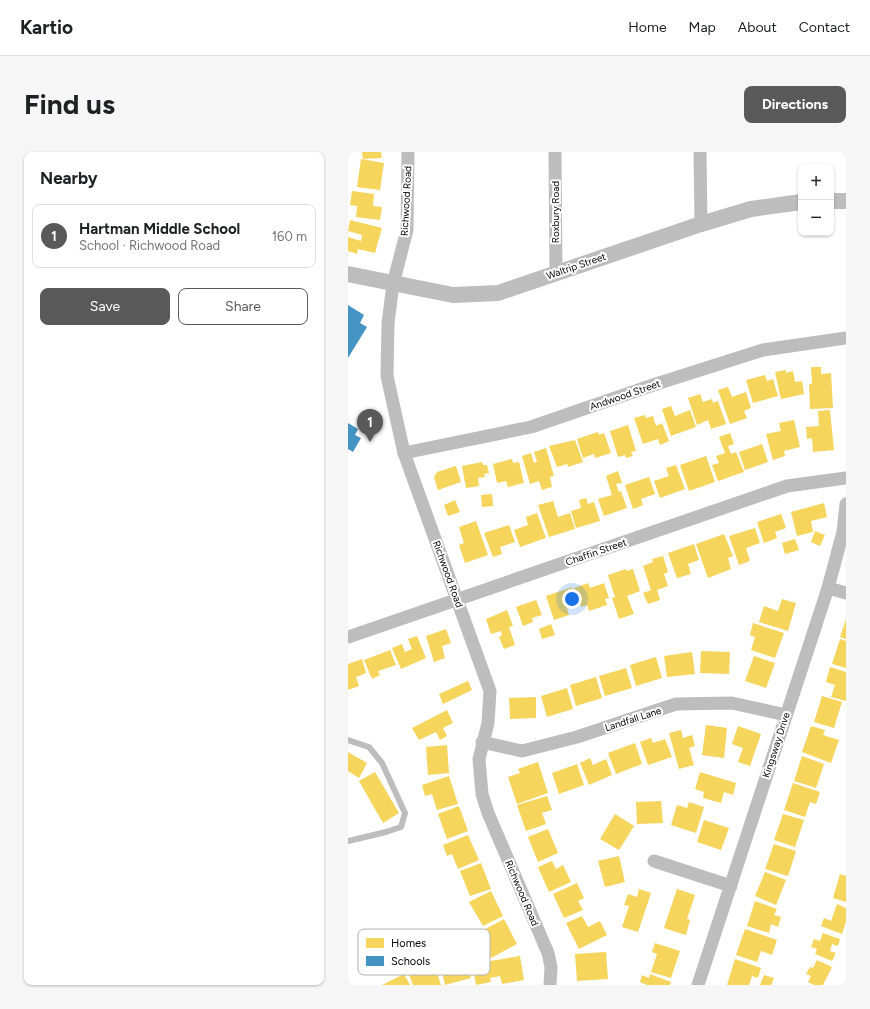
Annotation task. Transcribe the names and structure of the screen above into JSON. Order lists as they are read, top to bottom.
{
  "streets": {
    "street": [
      "Richwood Road",
      "Roxbury Road",
      "Waltrip Street",
      "Andwood Street",
      "Chaffin Street",
      "Landfall Lane",
      "Kingsway Drive"
    ]
  },
  "crossings": [
    ["Richwood Road", "Waltrip Street"],
    ["Richwood Road", "Andwood Street"],
    ["Richwood Road", "Chaffin Street"],
    ["Richwood Road", "Landfall Lane"],
    ["Roxbury Road", "Waltrip Street"],
    ["Landfall Lane", "Kingsway Drive"]
  ],
  "legend": ["Homes", "Schools"],
  "page": {
    "header": "Kartio",
    "nav": [
      "Home",
      "Map",
      "About",
      "Contact"
    ],
    "buttons": [
      "Directions",
      ["Save", "Share"]
    ],
    "title": "Find us",
    "heading": "Nearby",
    "map_buttons": ["+", "−"],
    "list": [
      {
        "mark": "1",
        "name": "Hartman Middle School",
        "note": "School · Richwood Road",
        "value": "160 m"
      }
    ],
    "pins": "1"
  }
}
